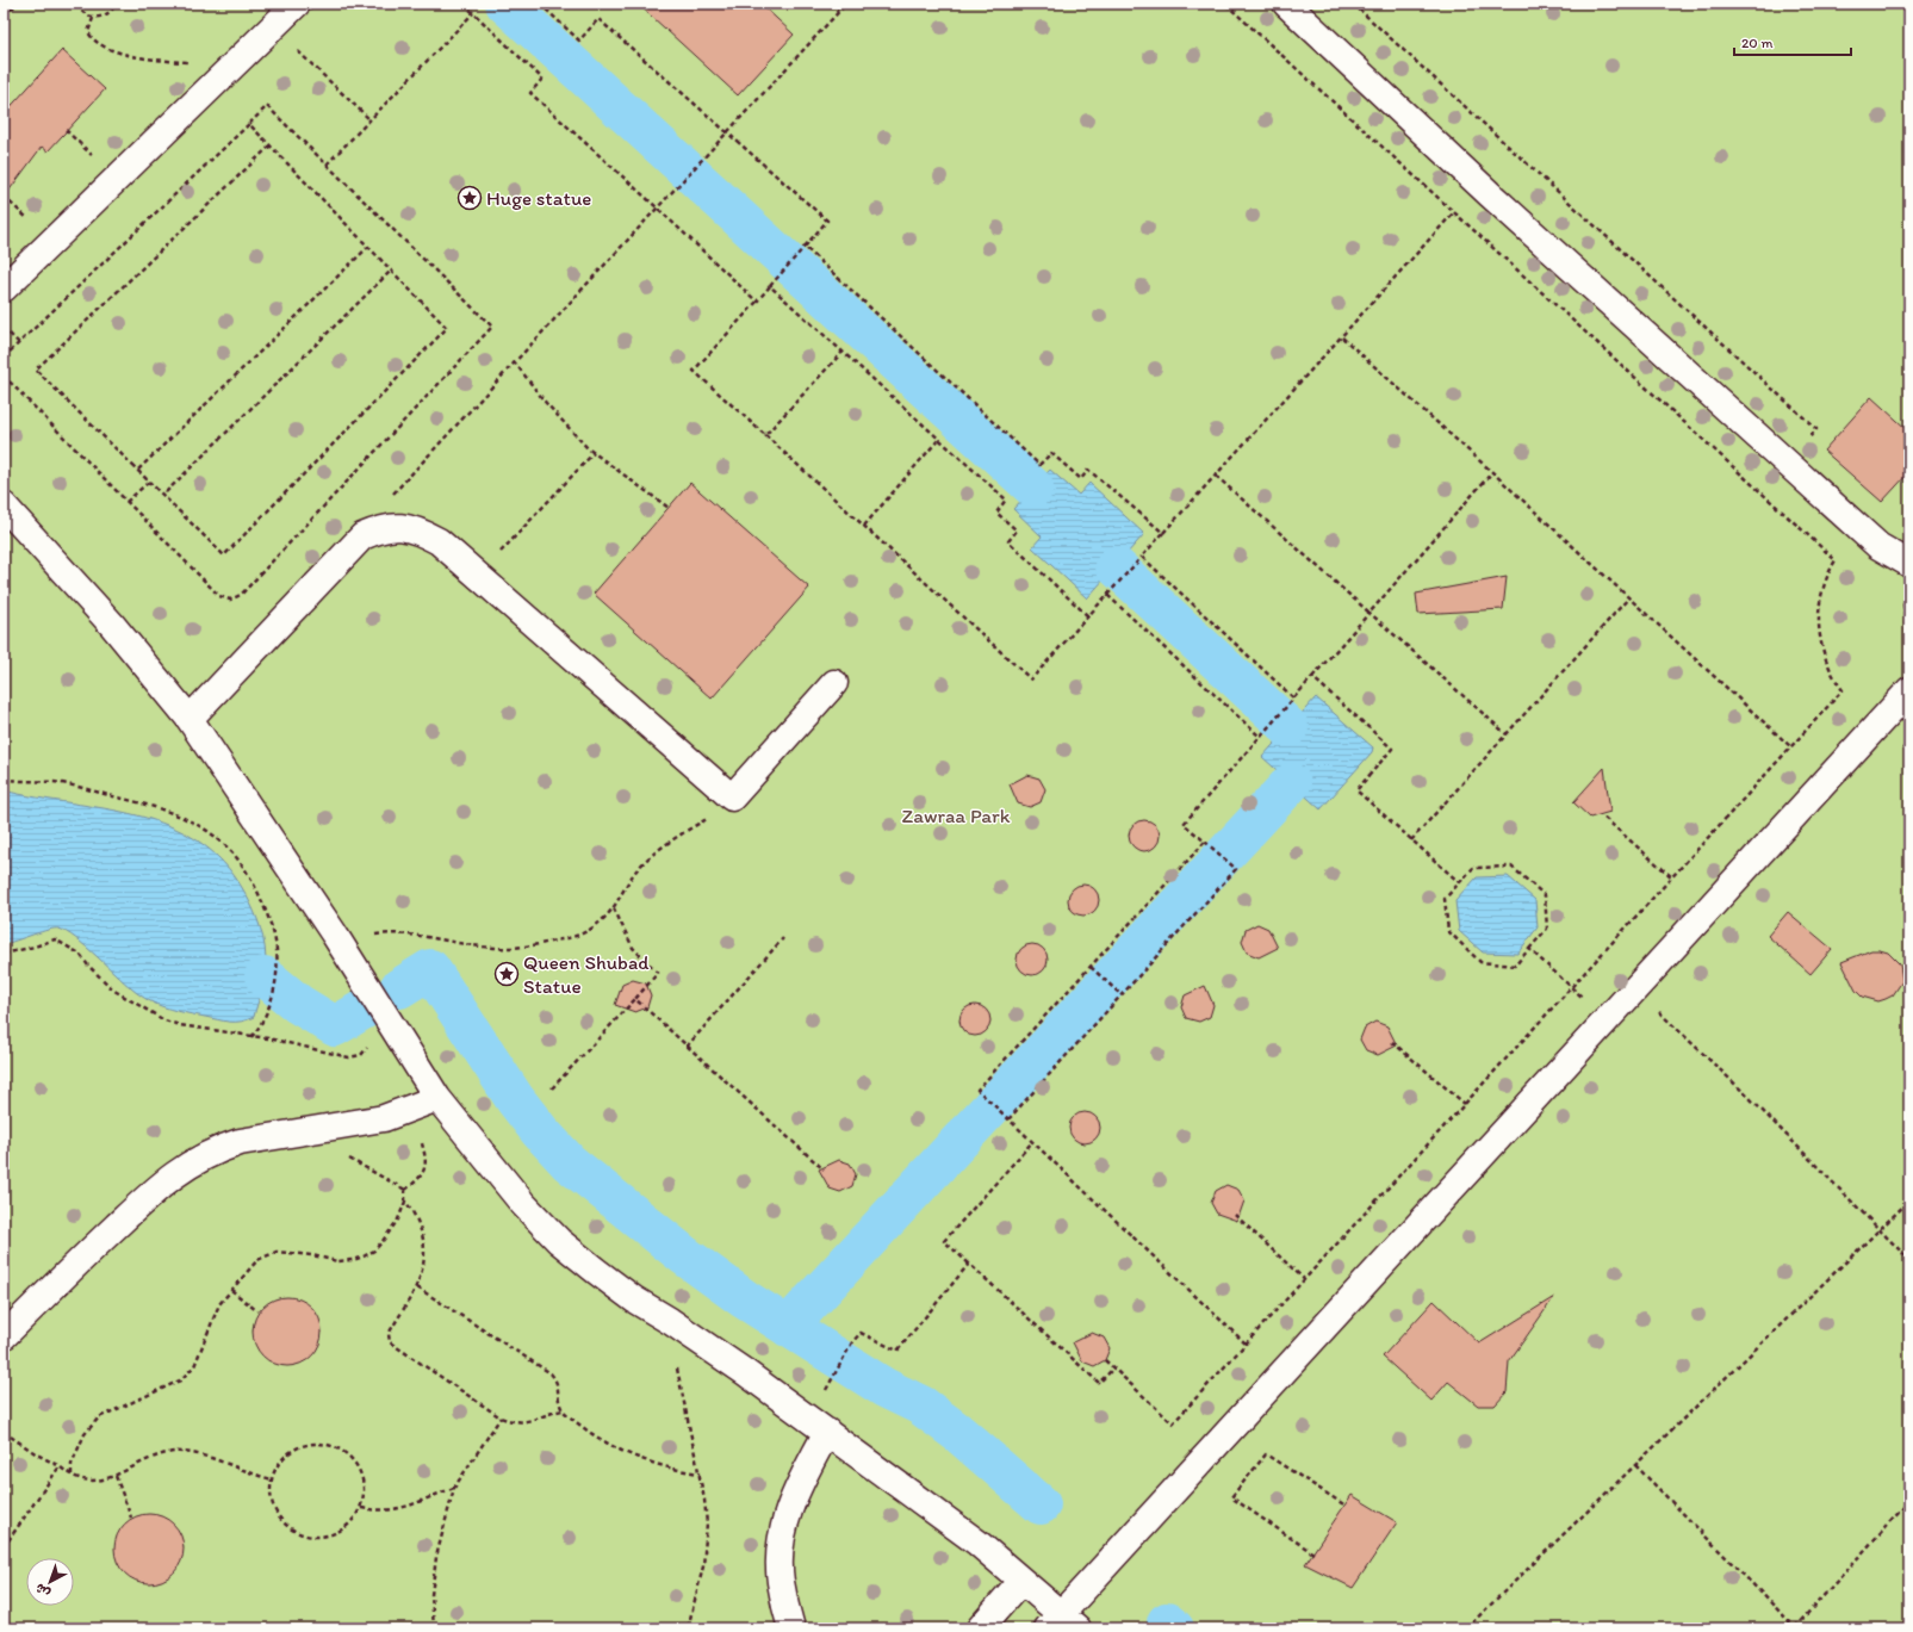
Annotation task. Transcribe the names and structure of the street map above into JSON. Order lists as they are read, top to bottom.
{
  "parks": ["Zawraa Park"],
  "places": {
    "place": ["Huge statue", "Queen Shubad Statue"]
  },
  "scale_bar": "20 m",
  "north": "bottom left"
}
